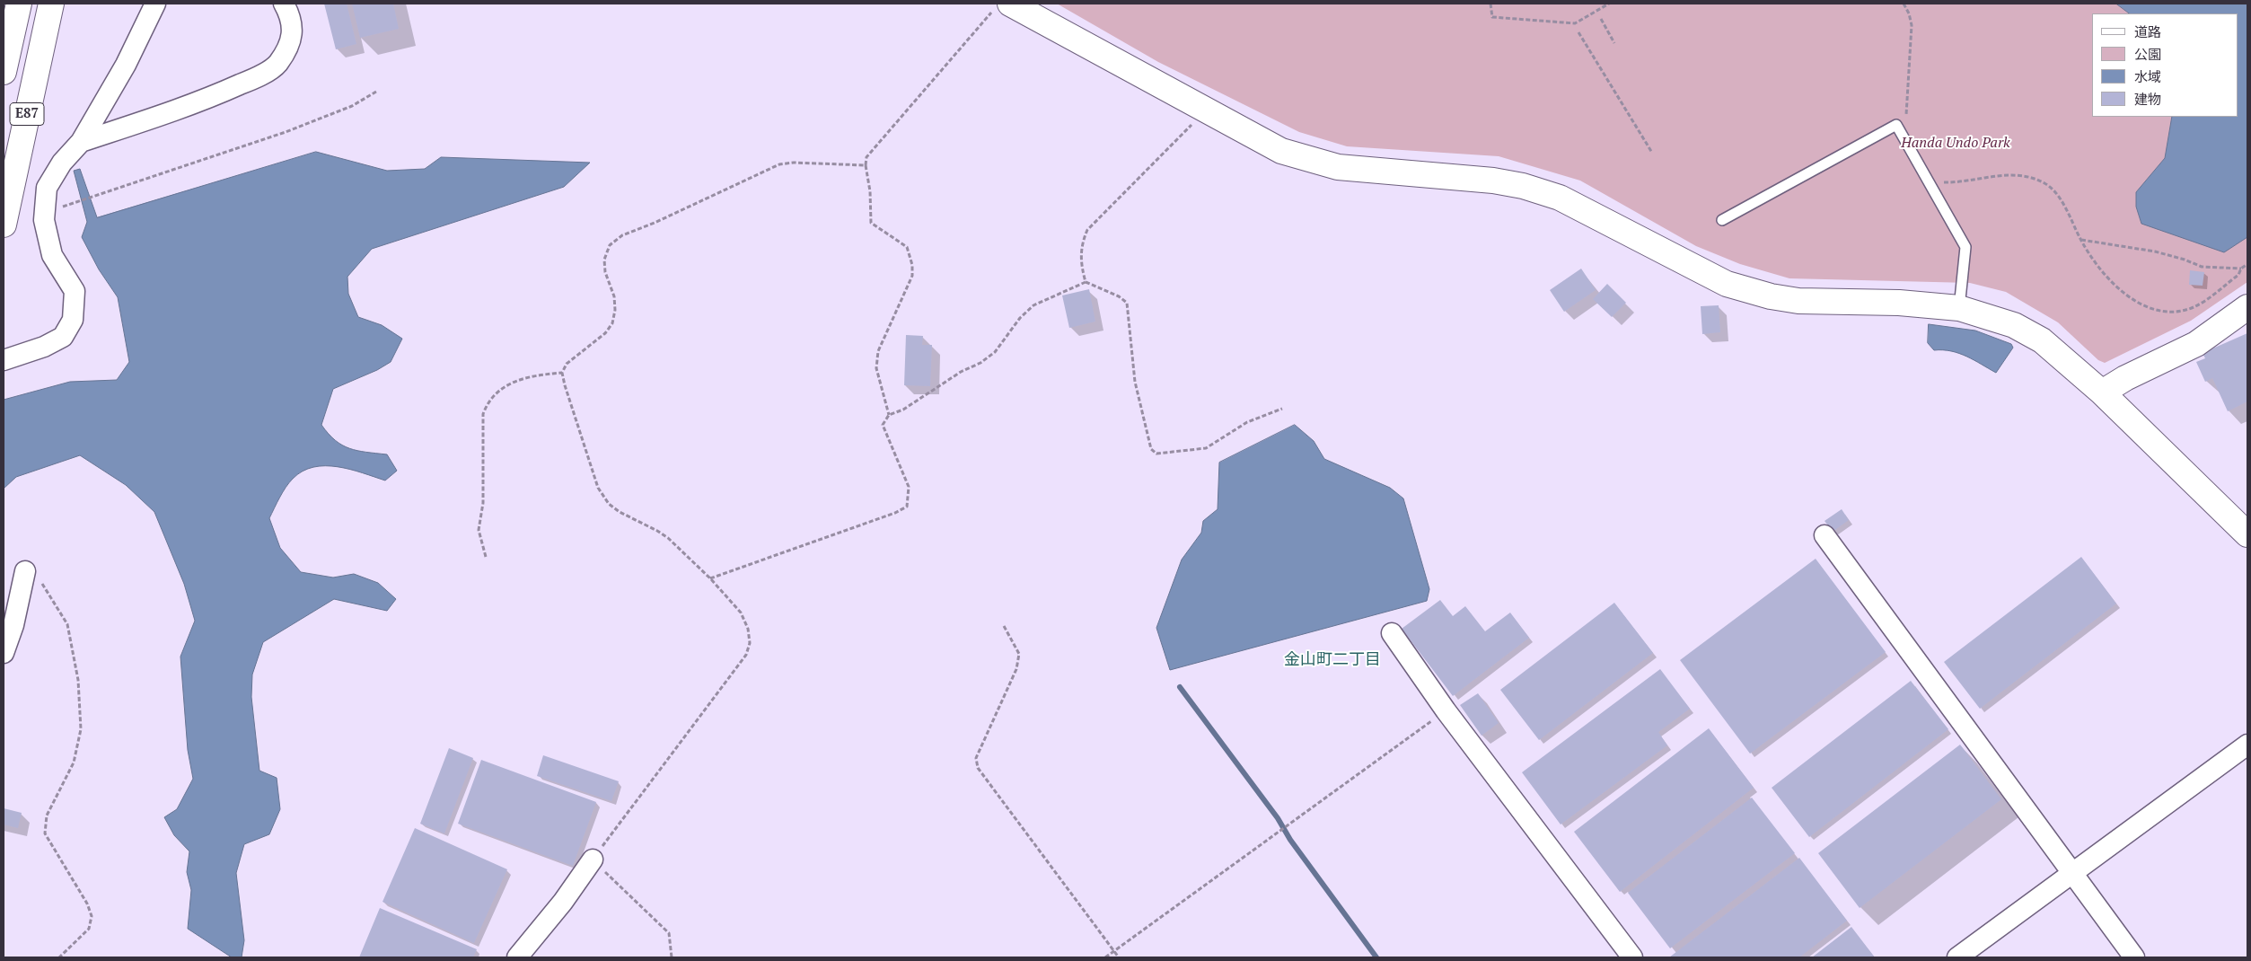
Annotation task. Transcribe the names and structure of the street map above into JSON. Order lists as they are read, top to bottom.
{
  "streets": {
    "main road": ["E87"]
  },
  "districts": ["金山町二丁目"],
  "parks": ["Handa Undo Park"],
  "legend": [
    "道路",
    "公園",
    "水域",
    "建物"
  ]
}
